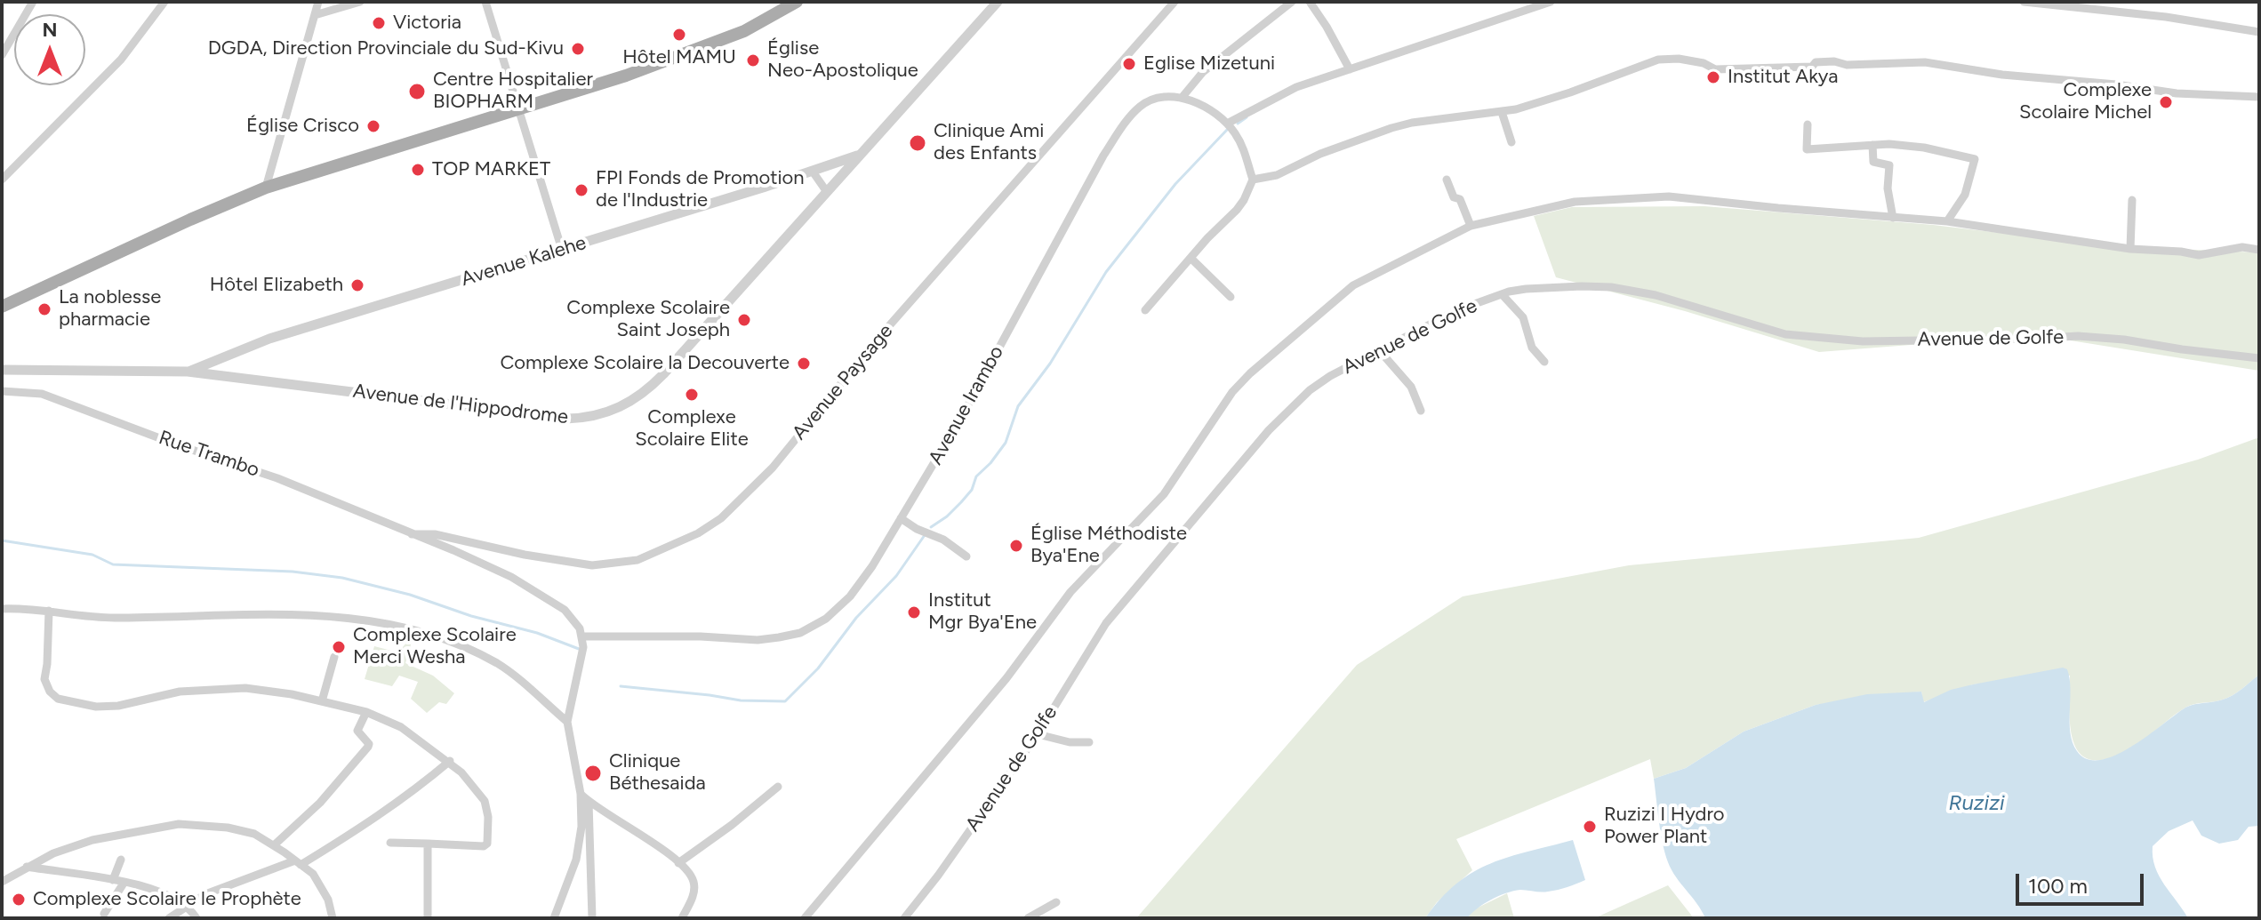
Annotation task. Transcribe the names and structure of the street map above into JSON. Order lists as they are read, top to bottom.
{
  "streets": {
    "street": [
      "Avenue Kalehe",
      "Avenue de Golfe",
      "Avenue Paysage",
      "Avenue de l'Hippodrome",
      "Avenue Irambo",
      "Rue Trambo"
    ]
  },
  "crossings": [
    ["Avenue Kalehe", "Avenue de l'Hippodrome"],
    ["Avenue Paysage", "Rue Trambo"],
    ["Avenue Irambo", "Rue Trambo"]
  ],
  "water": ["Ruzizi"],
  "places": [
    "Victoria",
    "Hôtel MAMU",
    "DGDA, Direction Provinciale du Sud-Kivu",
    "Église Neo-Apostolique",
    "Eglise Mizetuni",
    "Institut Akya",
    "Centre Hospitalier BIOPHARM",
    "Complexe Scolaire Michel",
    "Église Crisco",
    "Clinique Ami des Enfants",
    "TOP MARKET",
    "FPI Fonds de Promotion de l'Industrie",
    "Hôtel Elizabeth",
    "La noblesse pharmacie",
    "Complexe Scolaire Saint Joseph",
    "Complexe Scolaire la Decouverte",
    "Complexe Scolaire Elite",
    "Église Méthodiste Bya'Ene",
    "Institut Mgr Bya'Ene",
    "Complexe Scolaire Merci Wesha",
    "Clinique Béthesaida",
    "Ruzizi I Hydro Power Plant",
    "Complexe Scolaire le Prophète"
  ],
  "scale_bar": "100 m",
  "north": "top"
}
